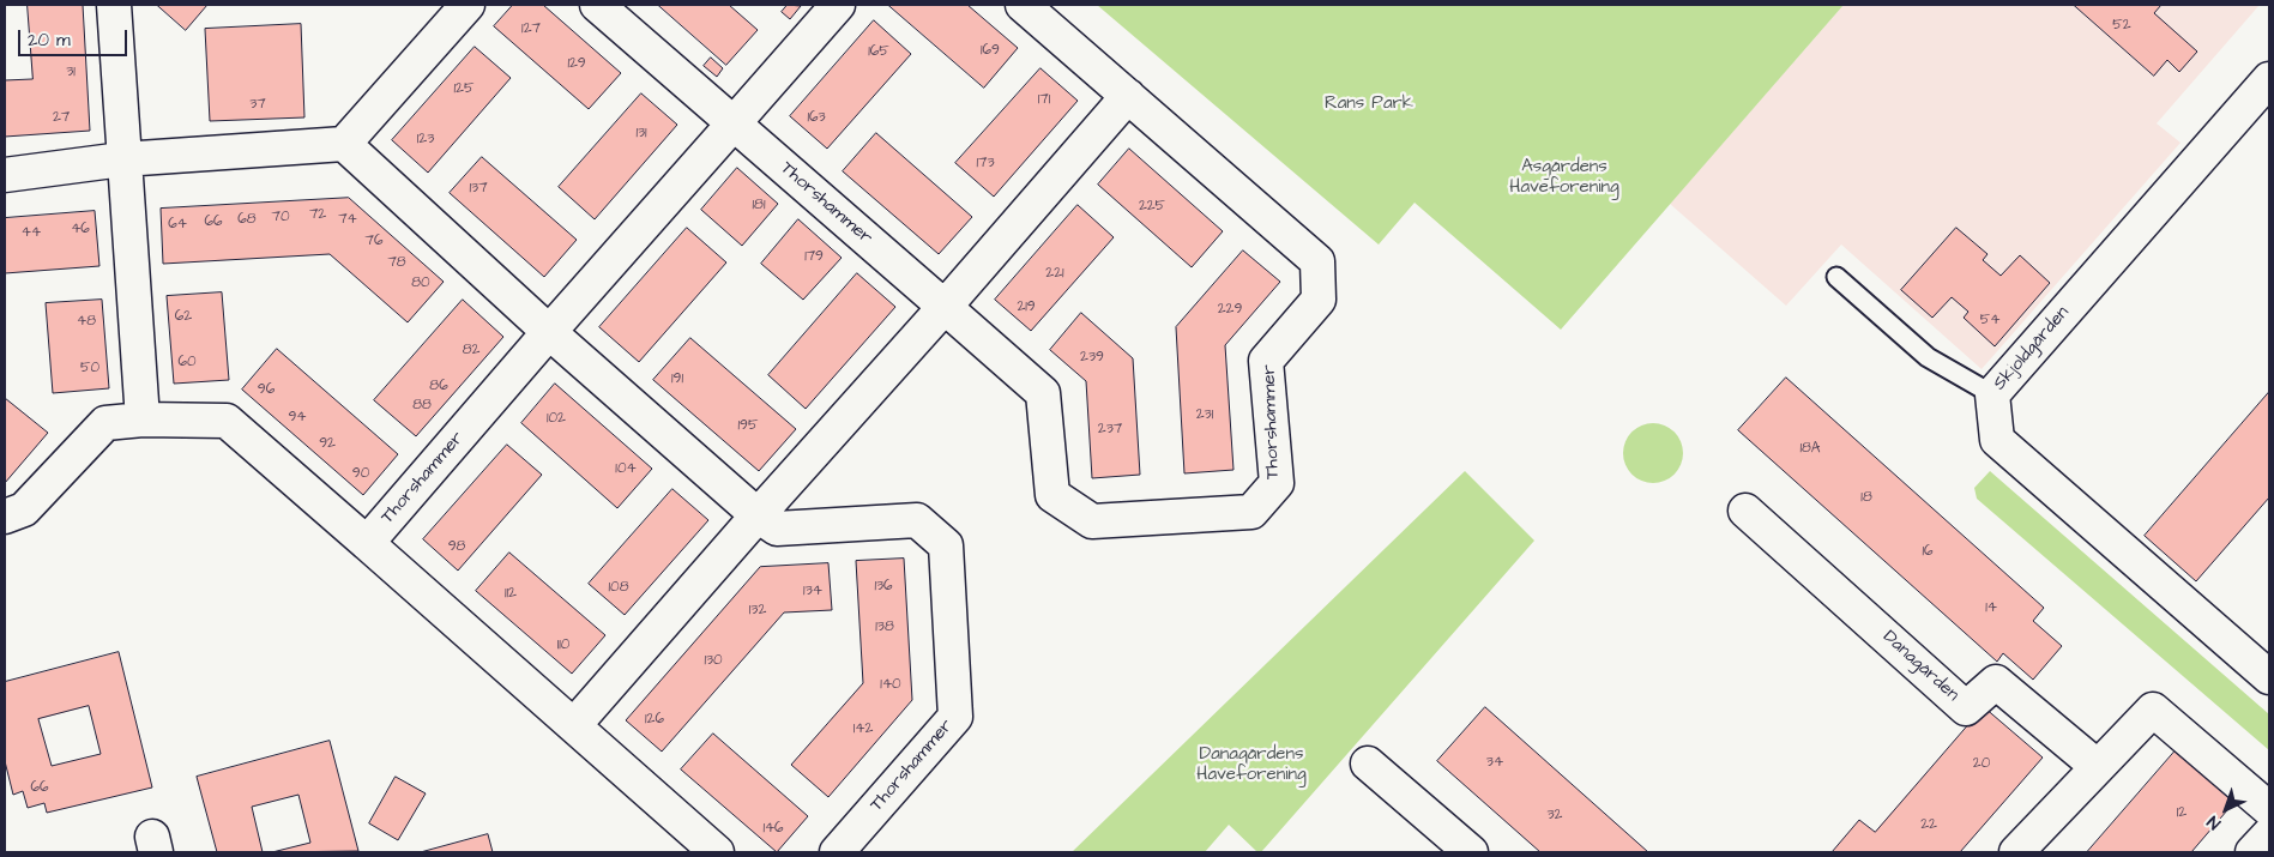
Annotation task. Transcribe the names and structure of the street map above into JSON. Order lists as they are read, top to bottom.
{
  "streets": {
    "street": ["Thorshammer", "Skjoldgården", "Danagården"]
  },
  "parks": ["Rans Park", "Asgårdens Haveforening", "Danagårdens Haveforening"],
  "house_numbers": [
    "52",
    "127",
    "169",
    "165",
    "129",
    "31",
    "125",
    "171",
    "37",
    "27",
    "163",
    "131",
    "123",
    "173",
    "137",
    "181",
    "225",
    "72",
    "70",
    "68",
    "74",
    "66",
    "64",
    "46",
    "44",
    "76",
    "179",
    "78",
    "221",
    "80",
    "219",
    "229",
    "62",
    "54",
    "48",
    "82",
    "239",
    "60",
    "50",
    "191",
    "86",
    "96",
    "88",
    "231",
    "94",
    "102",
    "195",
    "237",
    "92",
    "18A",
    "104",
    "90",
    "18",
    "98",
    "16",
    "136",
    "108",
    "134",
    "112",
    "14",
    "132",
    "138",
    "110",
    "130",
    "140",
    "126",
    "142",
    "34",
    "20",
    "66",
    "12",
    "32",
    "22",
    "146"
  ],
  "scale_bar": "20 m",
  "north": "bottom left"
}
